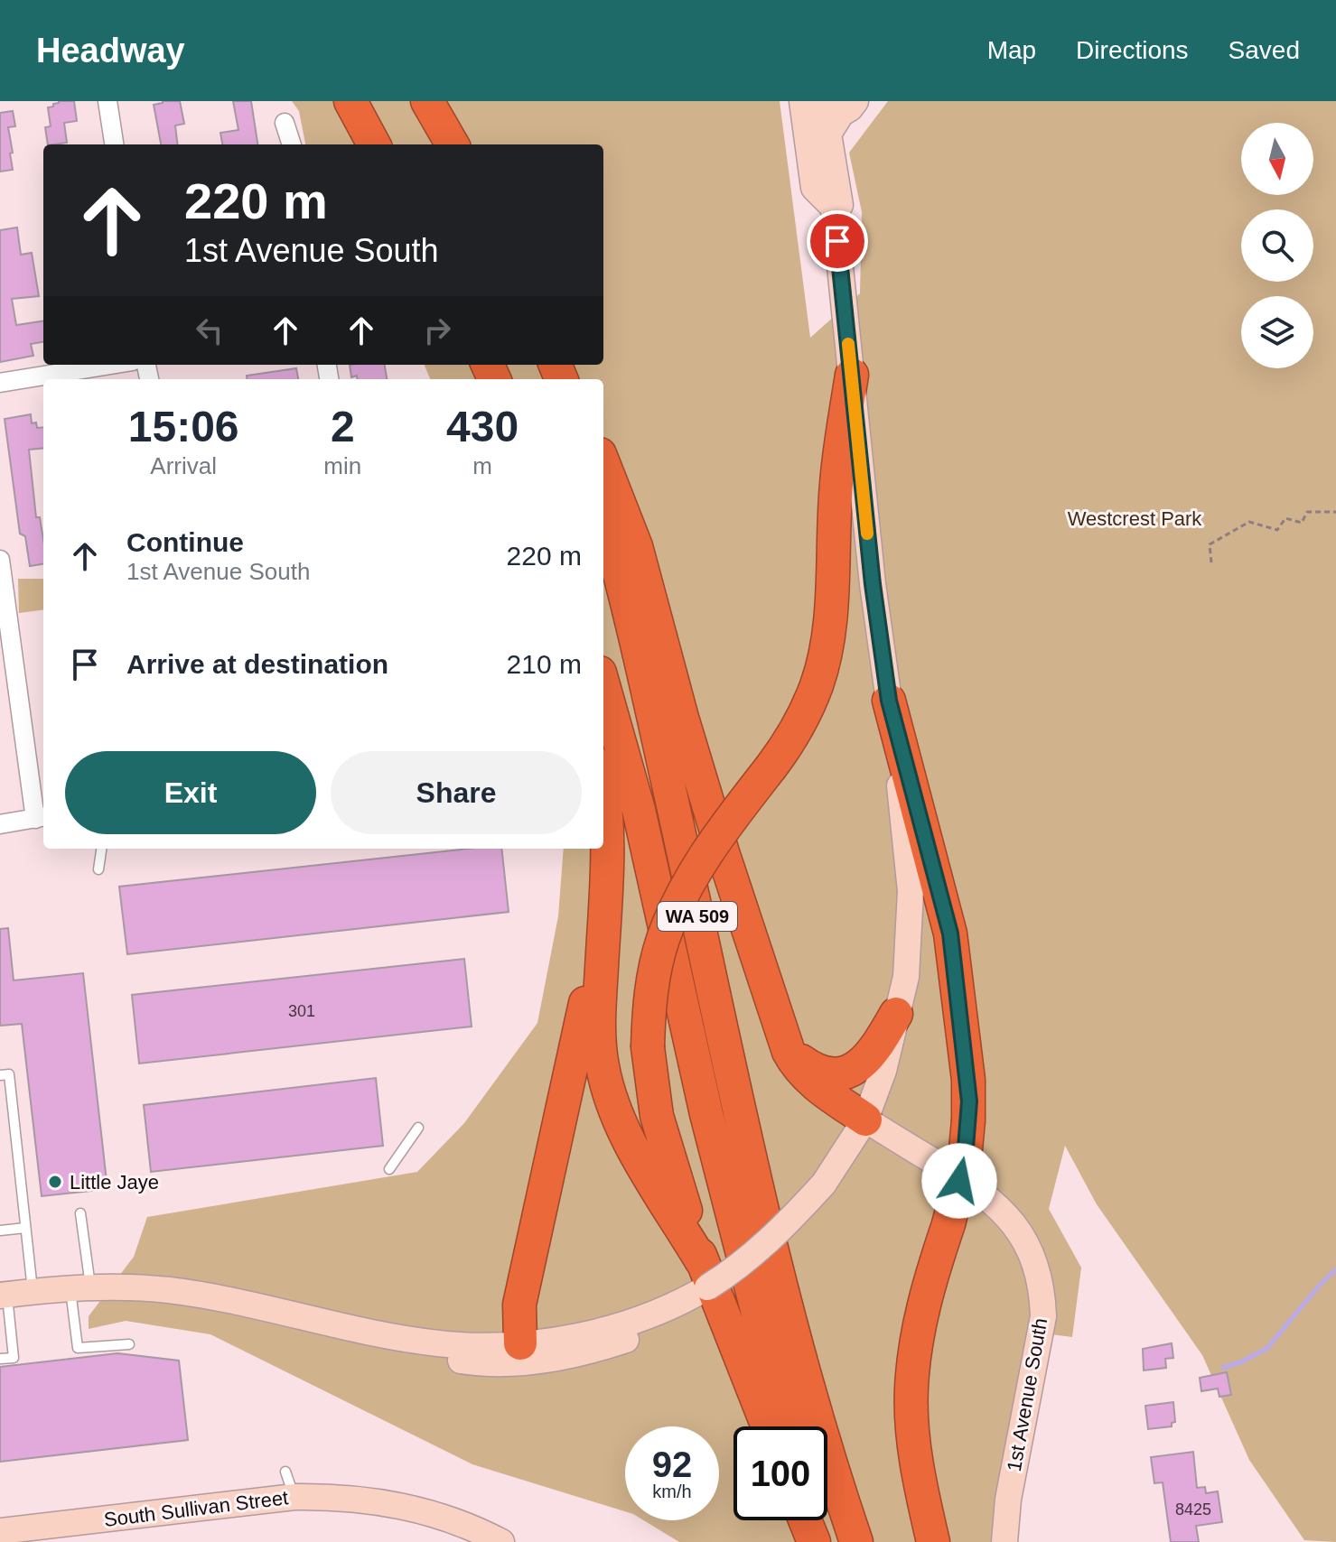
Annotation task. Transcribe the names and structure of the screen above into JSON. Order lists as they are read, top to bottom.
{
  "streets": {
    "highway": ["WA 509"],
    "main road": ["1st Avenue South", "South Sullivan Street"]
  },
  "parks": ["Westcrest Park"],
  "places": ["Little Jaye"],
  "house_numbers": ["301", "8425"],
  "north": "bottom",
  "page": {
    "header": "Headway",
    "nav": ["Map", "Directions", "Saved"],
    "turn": ["220 m", "1st Avenue South"],
    "eta": [
      "15:06",
      "Arrival",
      "2",
      "min",
      "430",
      "m"
    ],
    "list": [
      {
        "name": "Continue",
        "note": "1st Avenue South",
        "value": "220 m"
      },
      {
        "name": "Arrive at destination",
        "value": "210 m"
      }
    ],
    "buttons": ["Exit", "Share"],
    "speed": "92 km/h",
    "limit": "100"
  }
}
